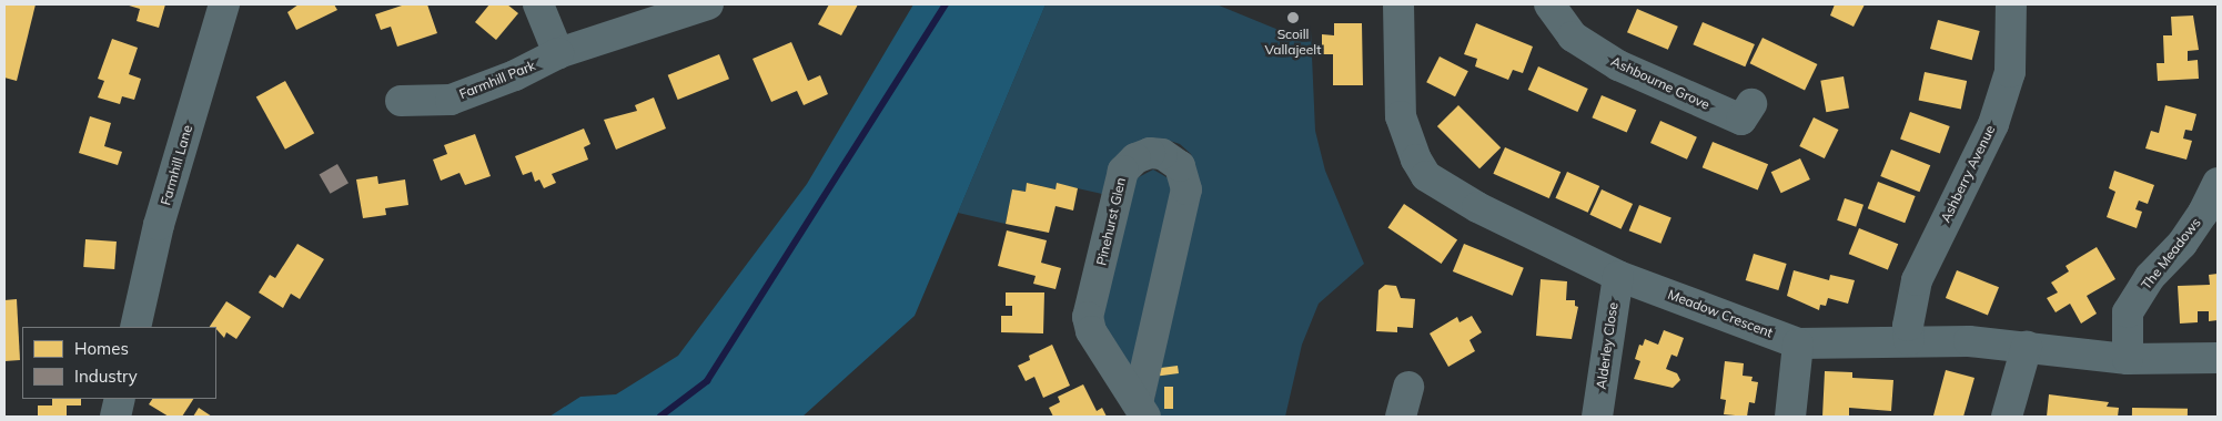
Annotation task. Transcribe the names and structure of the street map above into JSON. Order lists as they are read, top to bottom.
{
  "streets": {
    "street": [
      "Farmhill Park",
      "Ashbourne Grove",
      "Farmhill Lane",
      "Ashberry Avenue",
      "Pinehurst Glen",
      "The Meadows",
      "Meadow Crescent",
      "Alderley Close"
    ]
  },
  "crossings": [
    ["Ashberry Avenue", "Meadow Crescent"],
    ["The Meadows", "Meadow Crescent"],
    ["Meadow Crescent", "Alderley Close"]
  ],
  "places": ["Scoill Vallajeelt"],
  "legend": ["Homes", "Industry"]
}
